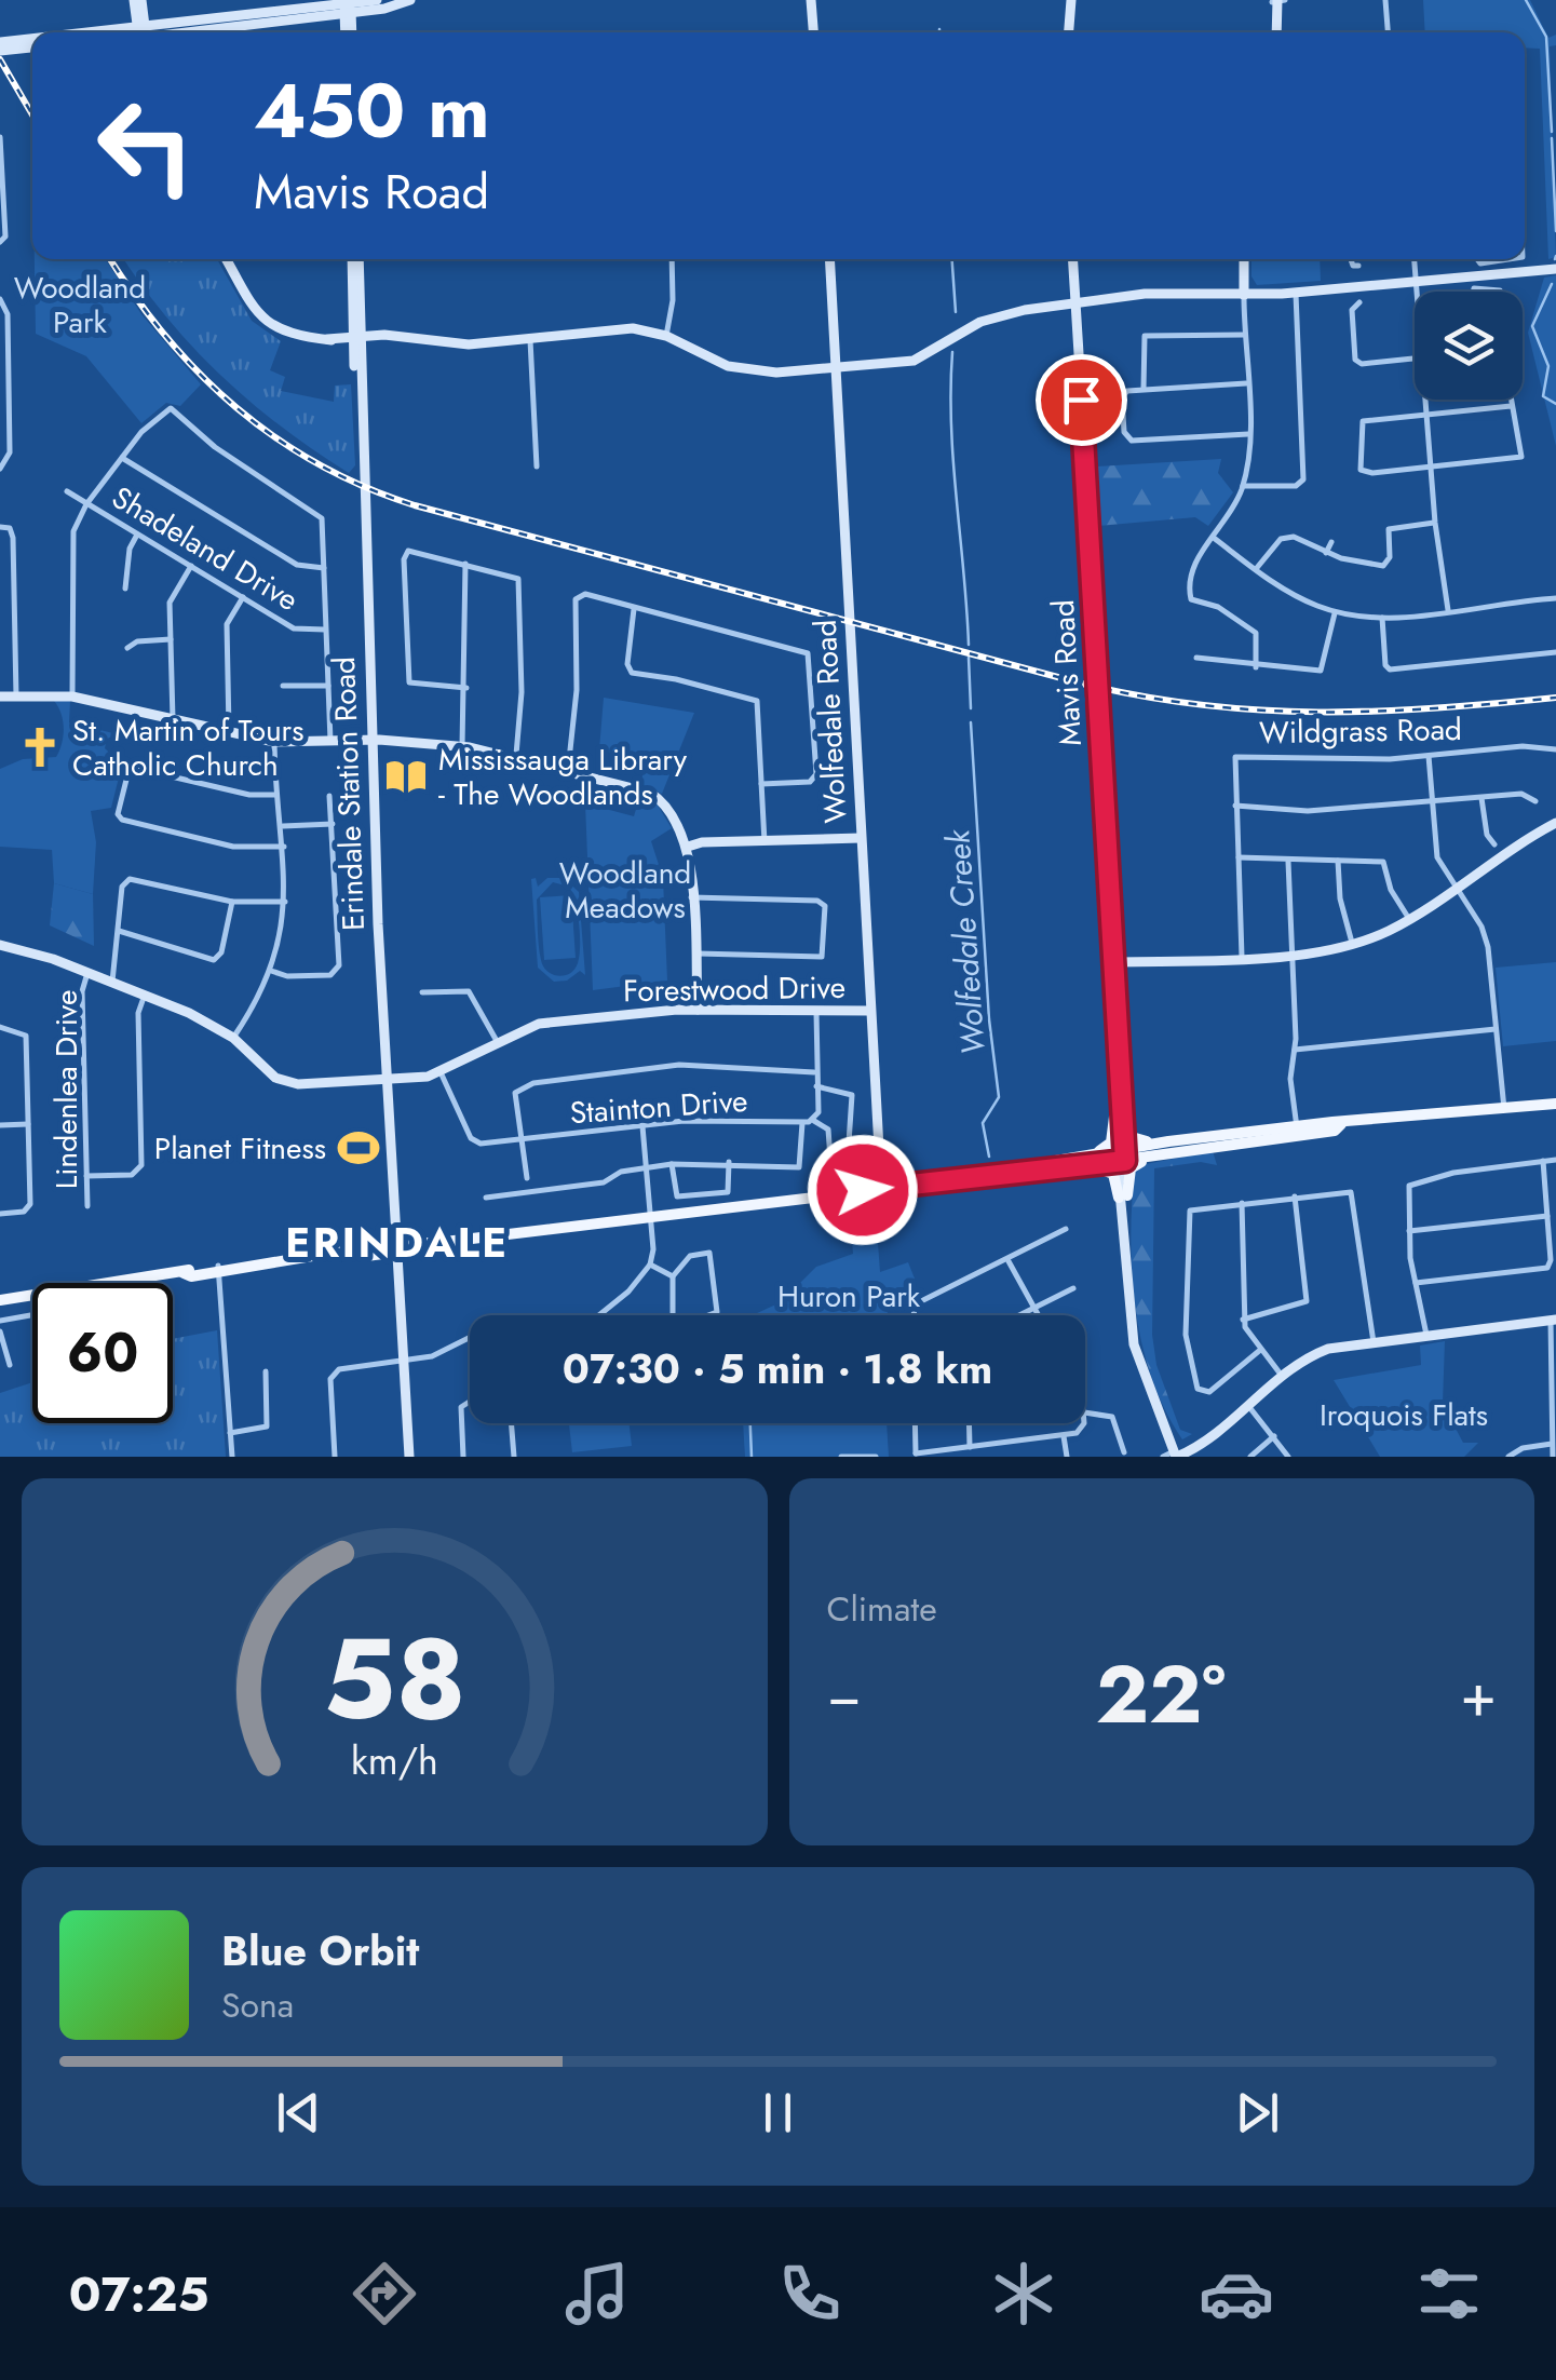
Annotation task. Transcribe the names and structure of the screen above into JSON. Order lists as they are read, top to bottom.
{
  "streets": {
    "street": [
      "Shadeland Drive",
      "Mavis Road",
      "Wolfedale Road",
      "Wildgrass Road",
      "Erindale Station Road",
      "Forestwood Drive",
      "Lindenlea Drive",
      "Stainton Drive"
    ]
  },
  "crossings": [
    ["Wolfedale Road", "Forestwood Drive"],
    ["Erindale Station Road", "Forestwood Drive"],
    ["Forestwood Drive", "Lindenlea Drive"],
    ["Forestwood Drive", "Stainton Drive"]
  ],
  "districts": ["ERINDALE"],
  "water": ["Wolfedale Creek"],
  "parks": [
    "Woodland Park",
    "Woodland Meadows",
    "Huron Park",
    "Iroquois Flats"
  ],
  "places": {
    "church": ["St. Martin of Tours Catholic Church"],
    "library": ["Mississauga Library - The Woodlands"],
    "sports": ["Planet Fitness"]
  },
  "page": {
    "turn": ["450 m", "Mavis Road"],
    "limit": "60",
    "trip": "07:30 · 5 min · 1.8 km",
    "tile": "Climate",
    "heat": ["−", "22°", "+"],
    "song": ["Blue Orbit", "Sona"],
    "tabs": "07:25",
    "gauge": ["58", "km/h"]
  }
}
